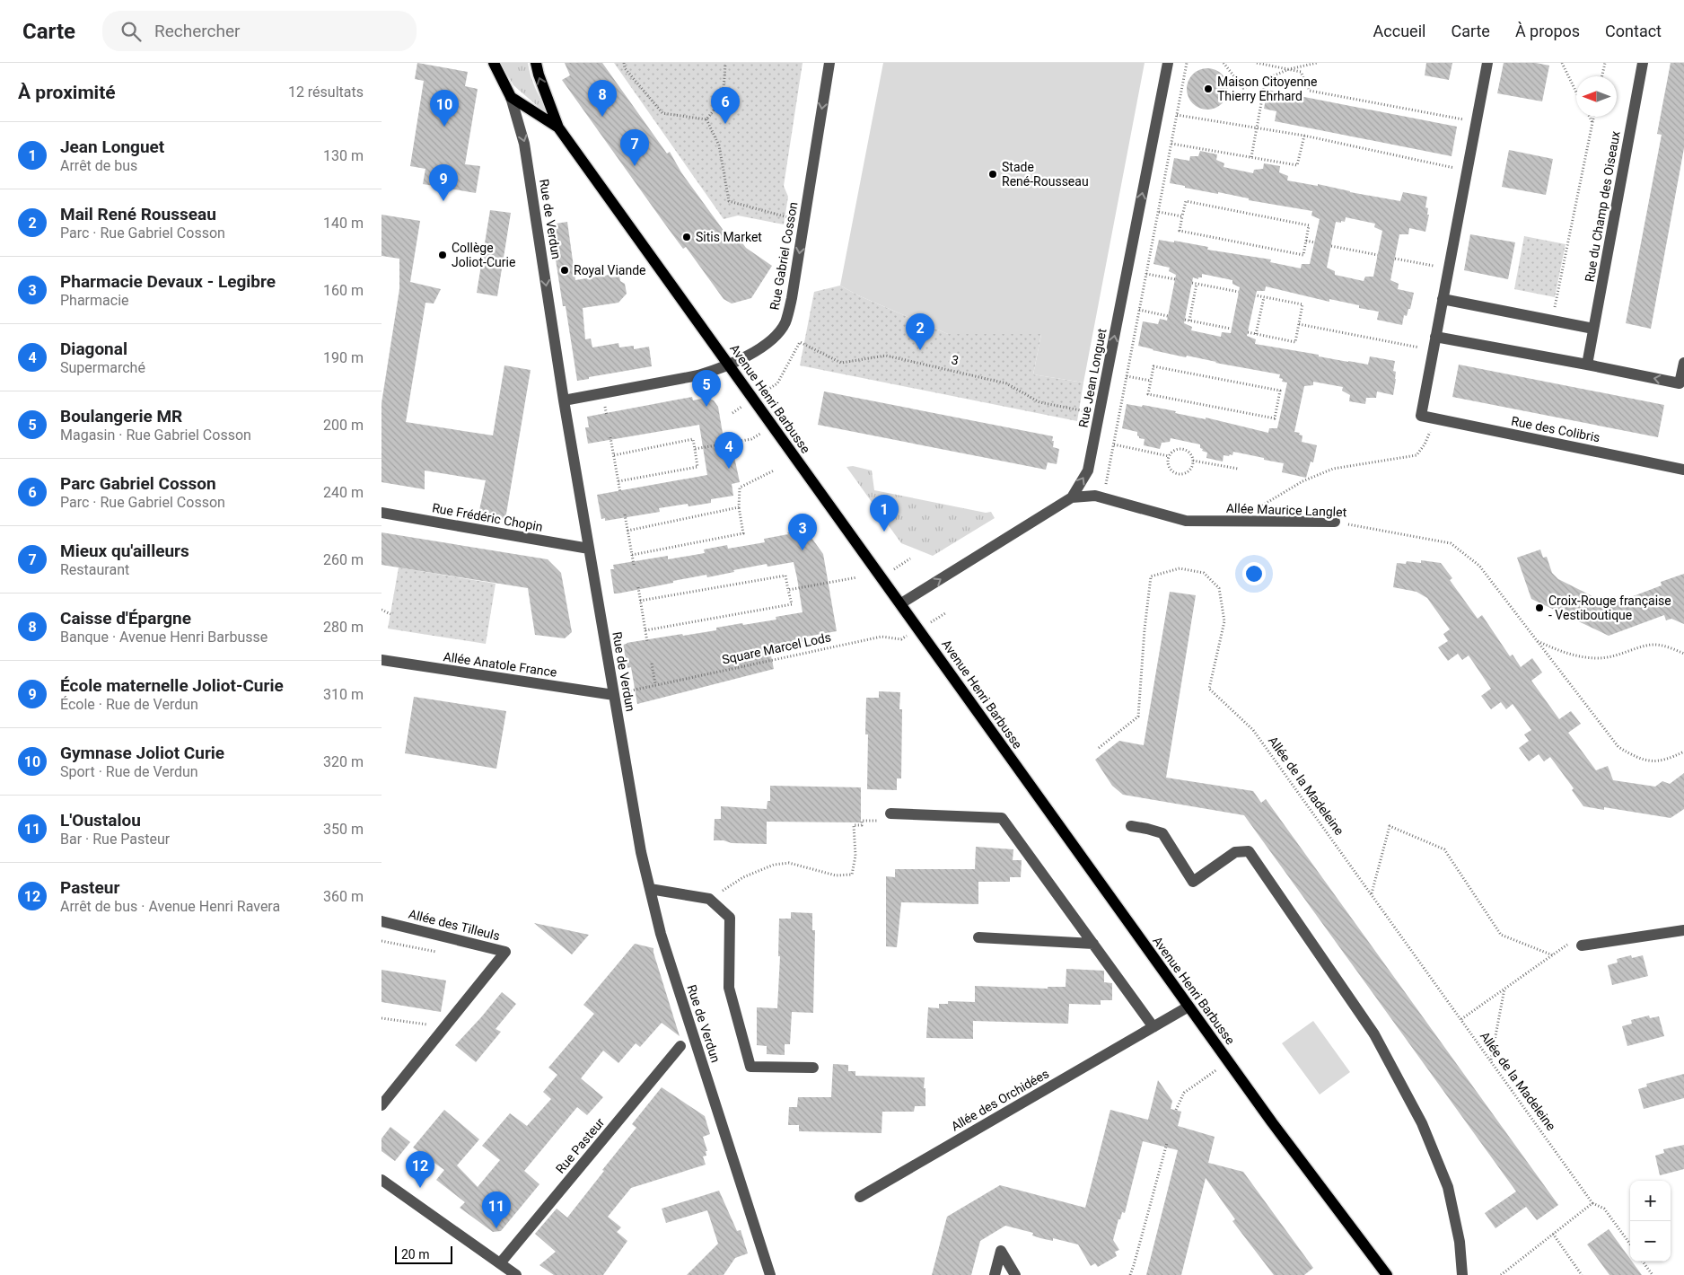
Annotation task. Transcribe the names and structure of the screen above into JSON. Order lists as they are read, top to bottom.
{
  "streets": {
    "main road": ["Rue de Verdun", "Avenue Henri Barbusse"],
    "street": [
      "Rue du Champ des Oiseaux",
      "Rue Gabriel Cosson",
      "Rue Jean Longuet",
      "Rue des Colibris",
      "Allée Maurice Langlet",
      "Rue Frédéric Chopin",
      "Allée Anatole France",
      "Allée des Tilleuls",
      "Allée des Orchidées",
      "Rue Pasteur"
    ],
    "path": ["3", "Square Marcel Lods", "Allée de la Madeleine"]
  },
  "crossings": [
    ["Rue de Verdun", "Rue Gabriel Cosson"],
    ["Rue de Verdun", "Avenue Henri Barbusse"],
    ["Rue de Verdun", "Rue Frédéric Chopin"],
    ["Rue de Verdun", "Square Marcel Lods"],
    ["Rue de Verdun", "Allée Anatole France"],
    ["Rue Gabriel Cosson", "Avenue Henri Barbusse"],
    ["3", "Rue Jean Longuet"],
    ["Rue Jean Longuet", "Avenue Henri Barbusse"],
    ["Rue Jean Longuet", "Allée Maurice Langlet"],
    ["Avenue Henri Barbusse", "Allée des Orchidées"],
    ["Square Marcel Lods", "Allée Anatole France"]
  ],
  "one_way": ["Rue Gabriel Cosson", "Rue Jean Longuet"],
  "places": [
    "Maison Citoyenne Thierry Ehrhard",
    "Stade René-Rousseau",
    "Sitis Market",
    "Collège Joliot-Curie",
    "Royal Viande",
    "Croix-Rouge française - Vestiboutique"
  ],
  "scale_bar": "20 m",
  "north": "left",
  "page": {
    "header": "Carte",
    "search": "Rechercher",
    "nav": [
      "Accueil",
      "Carte",
      "À propos",
      "Contact"
    ],
    "heading": ["À proximité", "12 résultats"],
    "pins": [
      "8",
      "6",
      "10",
      "7",
      "9",
      "2",
      "5",
      "4",
      "1",
      "3",
      "12",
      "11"
    ],
    "list": [
      {
        "mark": "1",
        "name": "Jean Longuet",
        "note": "Arrêt de bus",
        "value": "130 m"
      },
      {
        "mark": "2",
        "name": "Mail René Rousseau",
        "note": "Parc · Rue Gabriel Cosson",
        "value": "140 m"
      },
      {
        "mark": "3",
        "name": "Pharmacie Devaux - Legibre",
        "note": "Pharmacie",
        "value": "160 m"
      },
      {
        "mark": "4",
        "name": "Diagonal",
        "note": "Supermarché",
        "value": "190 m"
      },
      {
        "mark": "5",
        "name": "Boulangerie MR",
        "note": "Magasin · Rue Gabriel Cosson",
        "value": "200 m"
      },
      {
        "mark": "6",
        "name": "Parc Gabriel Cosson",
        "note": "Parc · Rue Gabriel Cosson",
        "value": "240 m"
      },
      {
        "mark": "7",
        "name": "Mieux qu'ailleurs",
        "note": "Restaurant",
        "value": "260 m"
      },
      {
        "mark": "8",
        "name": "Caisse d'Épargne",
        "note": "Banque · Avenue Henri Barbusse",
        "value": "280 m"
      },
      {
        "mark": "9",
        "name": "École maternelle Joliot-Curie",
        "note": "École · Rue de Verdun",
        "value": "310 m"
      },
      {
        "mark": "10",
        "name": "Gymnase Joliot Curie",
        "note": "Sport · Rue de Verdun",
        "value": "320 m"
      },
      {
        "mark": "11",
        "name": "L'Oustalou",
        "note": "Bar · Rue Pasteur",
        "value": "350 m"
      },
      {
        "mark": "12",
        "name": "Pasteur",
        "note": "Arrêt de bus · Avenue Henri Ravera",
        "value": "360 m"
      }
    ],
    "map_buttons": ["+", "−"],
    "scale": "20 m"
  }
}
